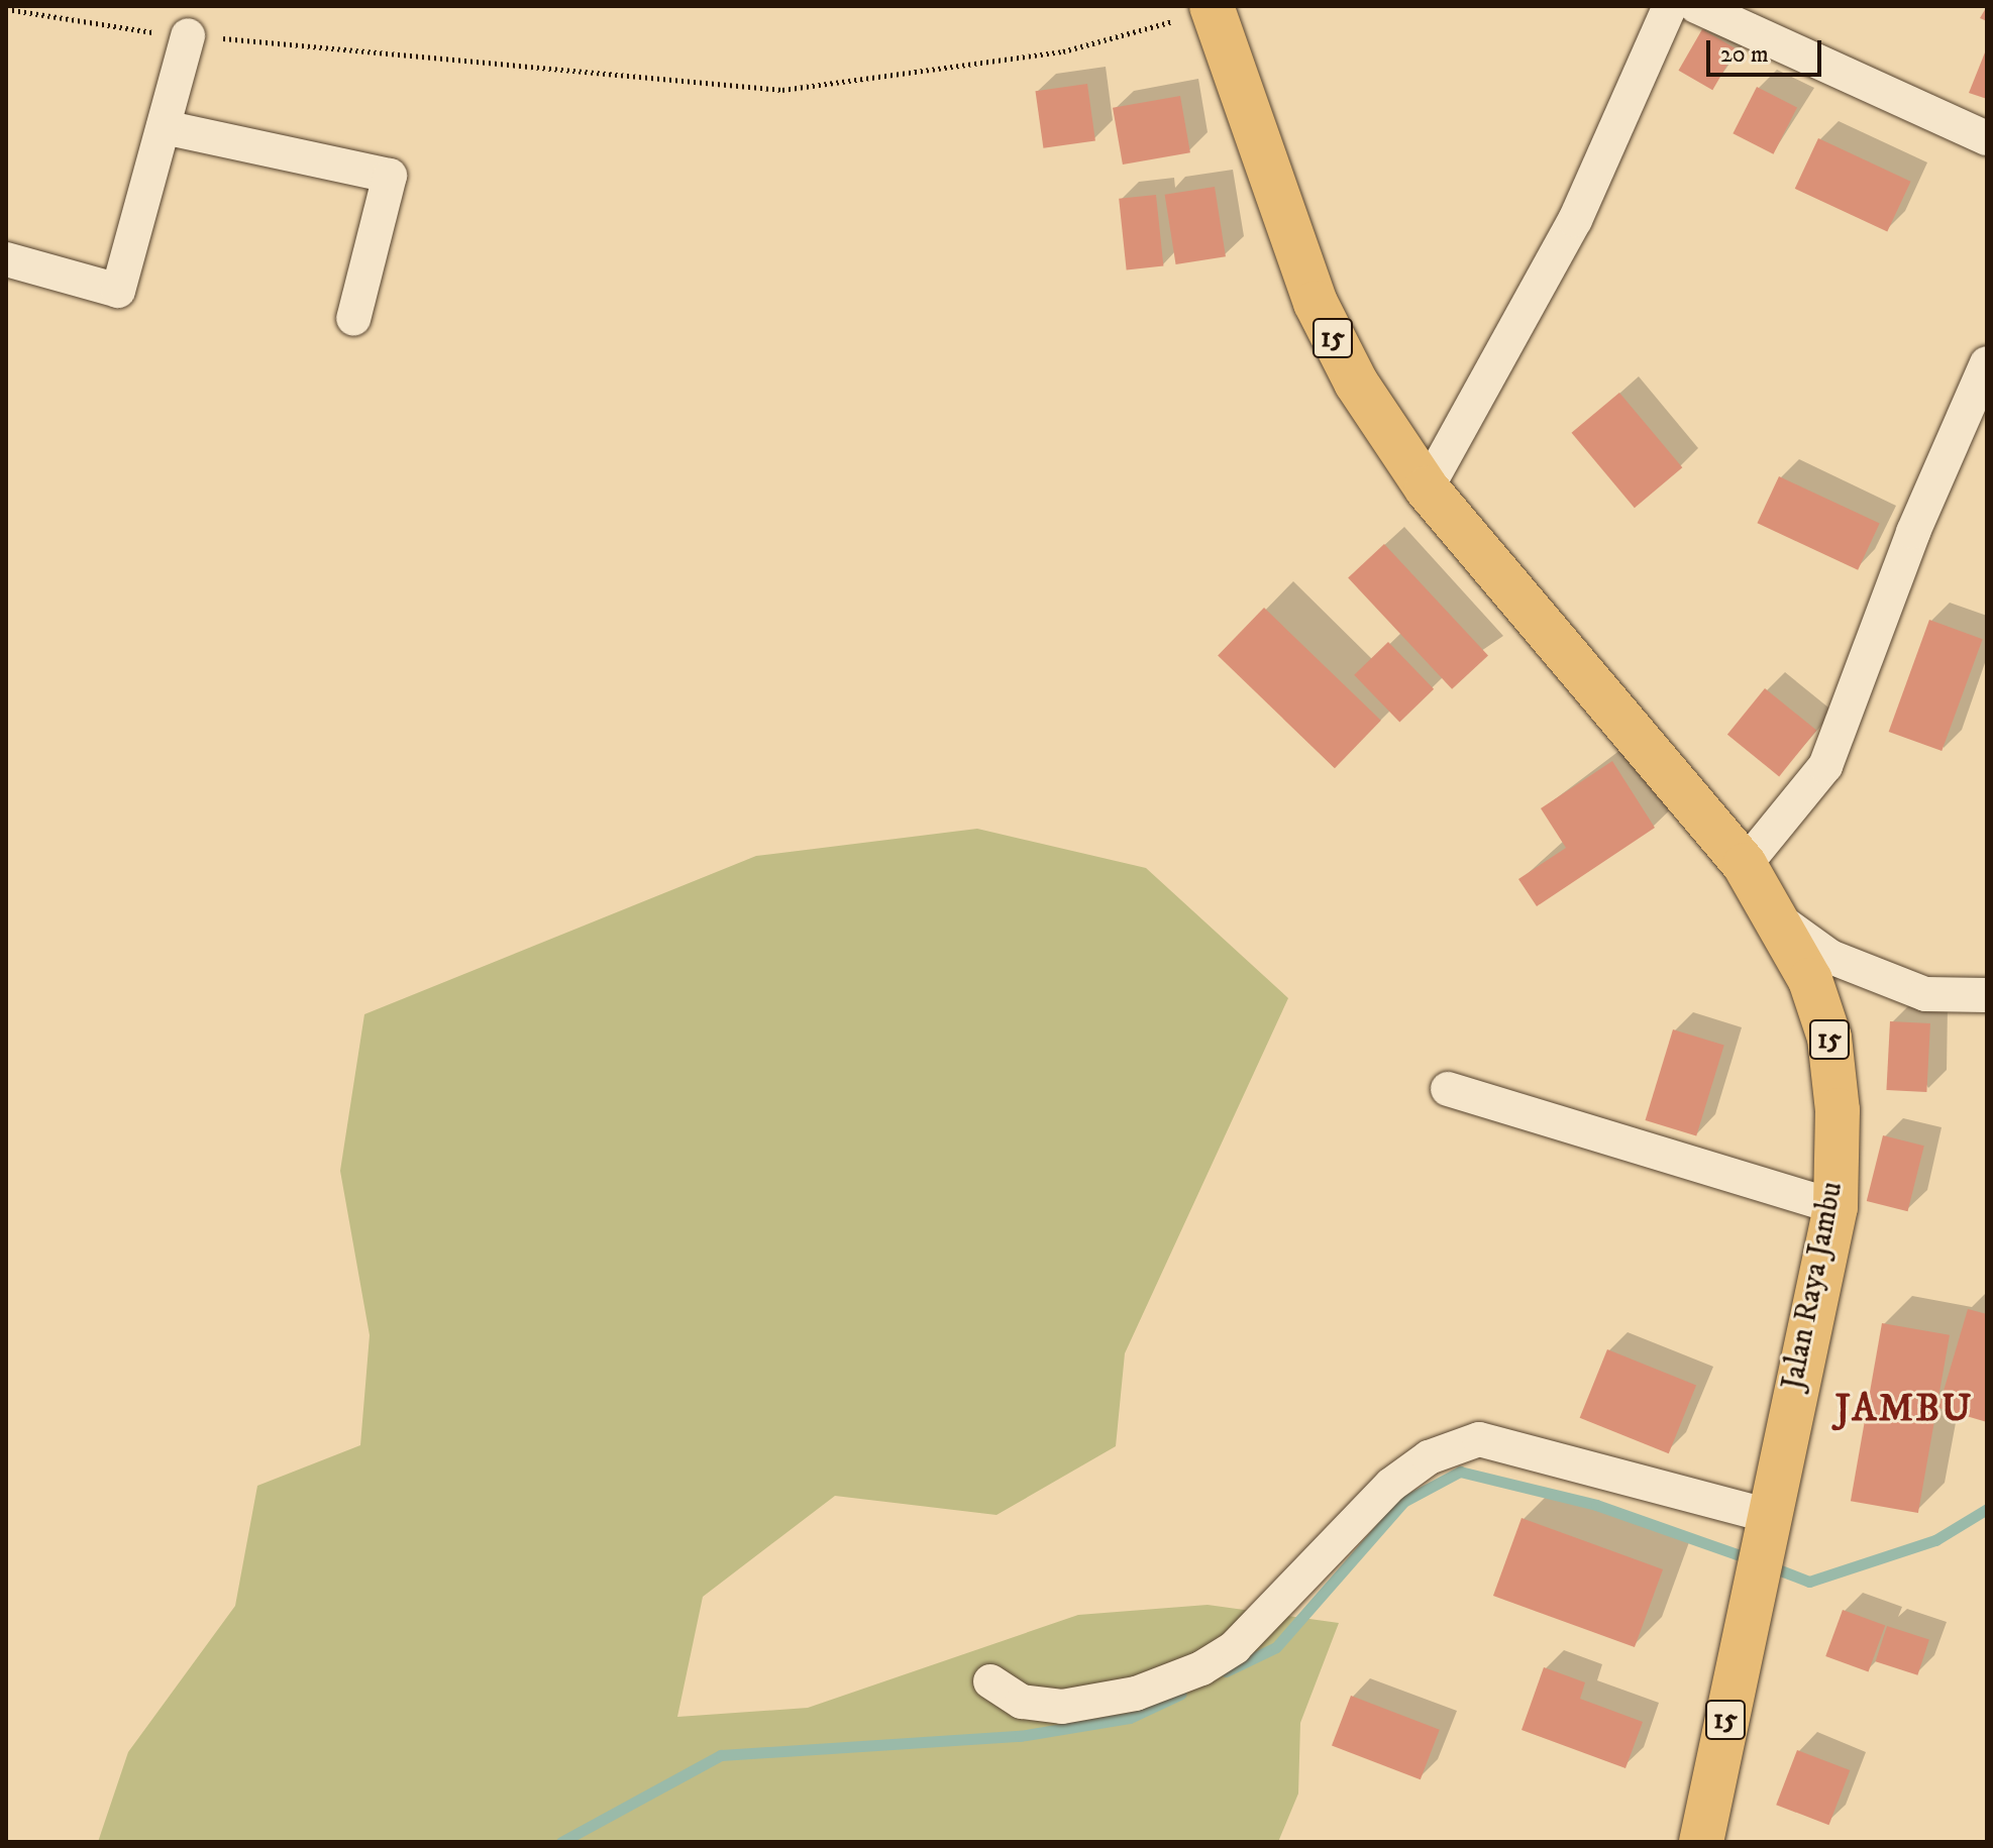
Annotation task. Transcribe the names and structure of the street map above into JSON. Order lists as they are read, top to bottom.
{
  "streets": {
    "highway": ["15", "Jalan Raya Jambu"]
  },
  "crossings": [
    ["15", "Jalan Raya Jambu"]
  ],
  "districts": ["JAMBU"],
  "scale_bar": "20 m"
}
